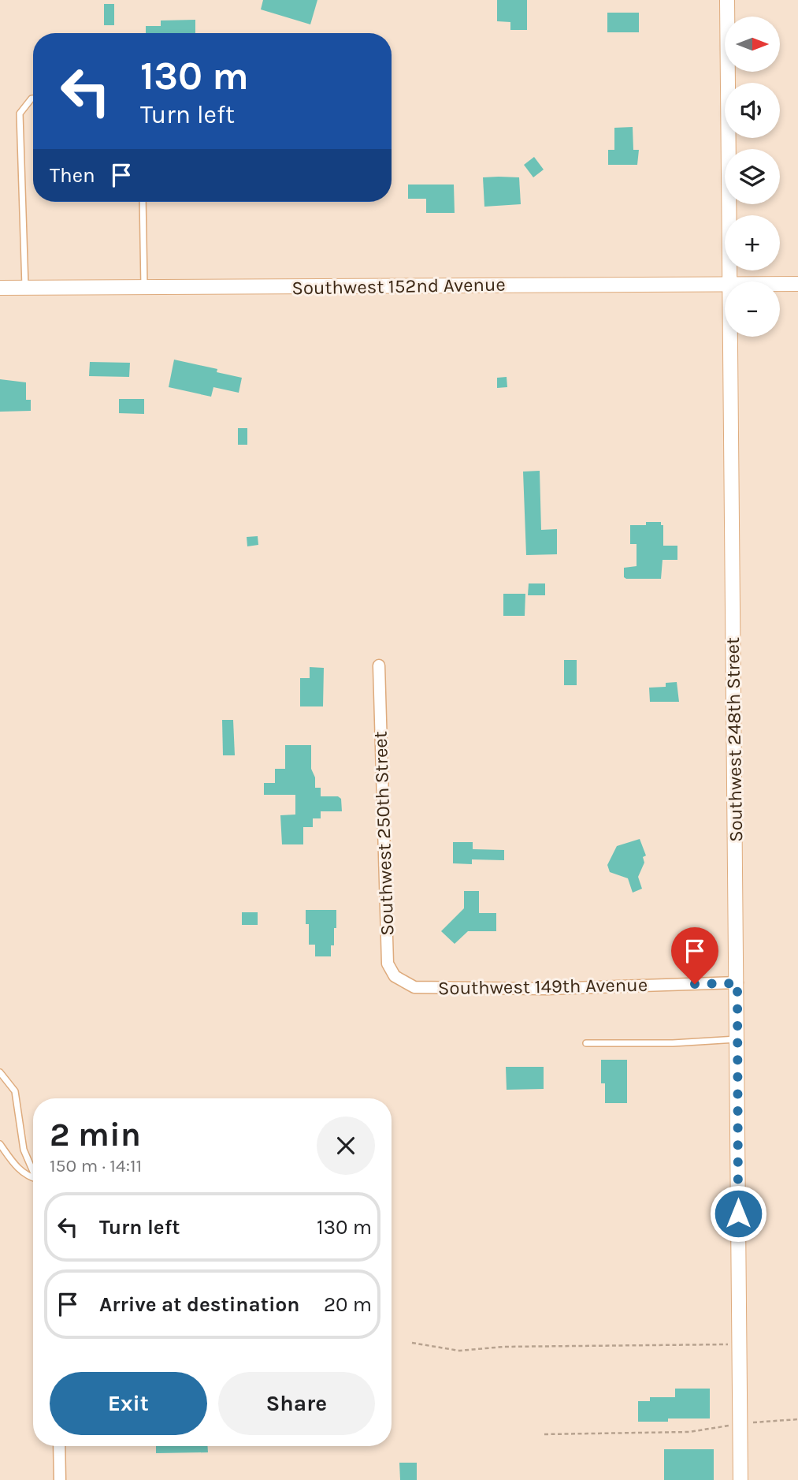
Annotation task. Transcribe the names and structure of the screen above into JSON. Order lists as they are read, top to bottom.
{
  "streets": {
    "street": [
      "Southwest 152nd Avenue",
      "Southwest 248th Street",
      "Southwest 250th Street",
      "Southwest 149th Avenue"
    ]
  },
  "crossings": [
    ["Southwest 248th Street", "Southwest 149th Avenue"],
    ["Southwest 250th Street", "Southwest 149th Avenue"]
  ],
  "north": "right",
  "page": {
    "map_buttons": ["+", "−"],
    "turn": ["130 m", "Turn left"],
    "then": "Then",
    "heading": ["2 min", "150 m · 14:11"],
    "list": [
      {
        "name": "Turn left",
        "value": "130 m"
      },
      {
        "name": "Arrive at destination",
        "value": "20 m"
      }
    ],
    "buttons": ["Exit", "Share"]
  }
}
